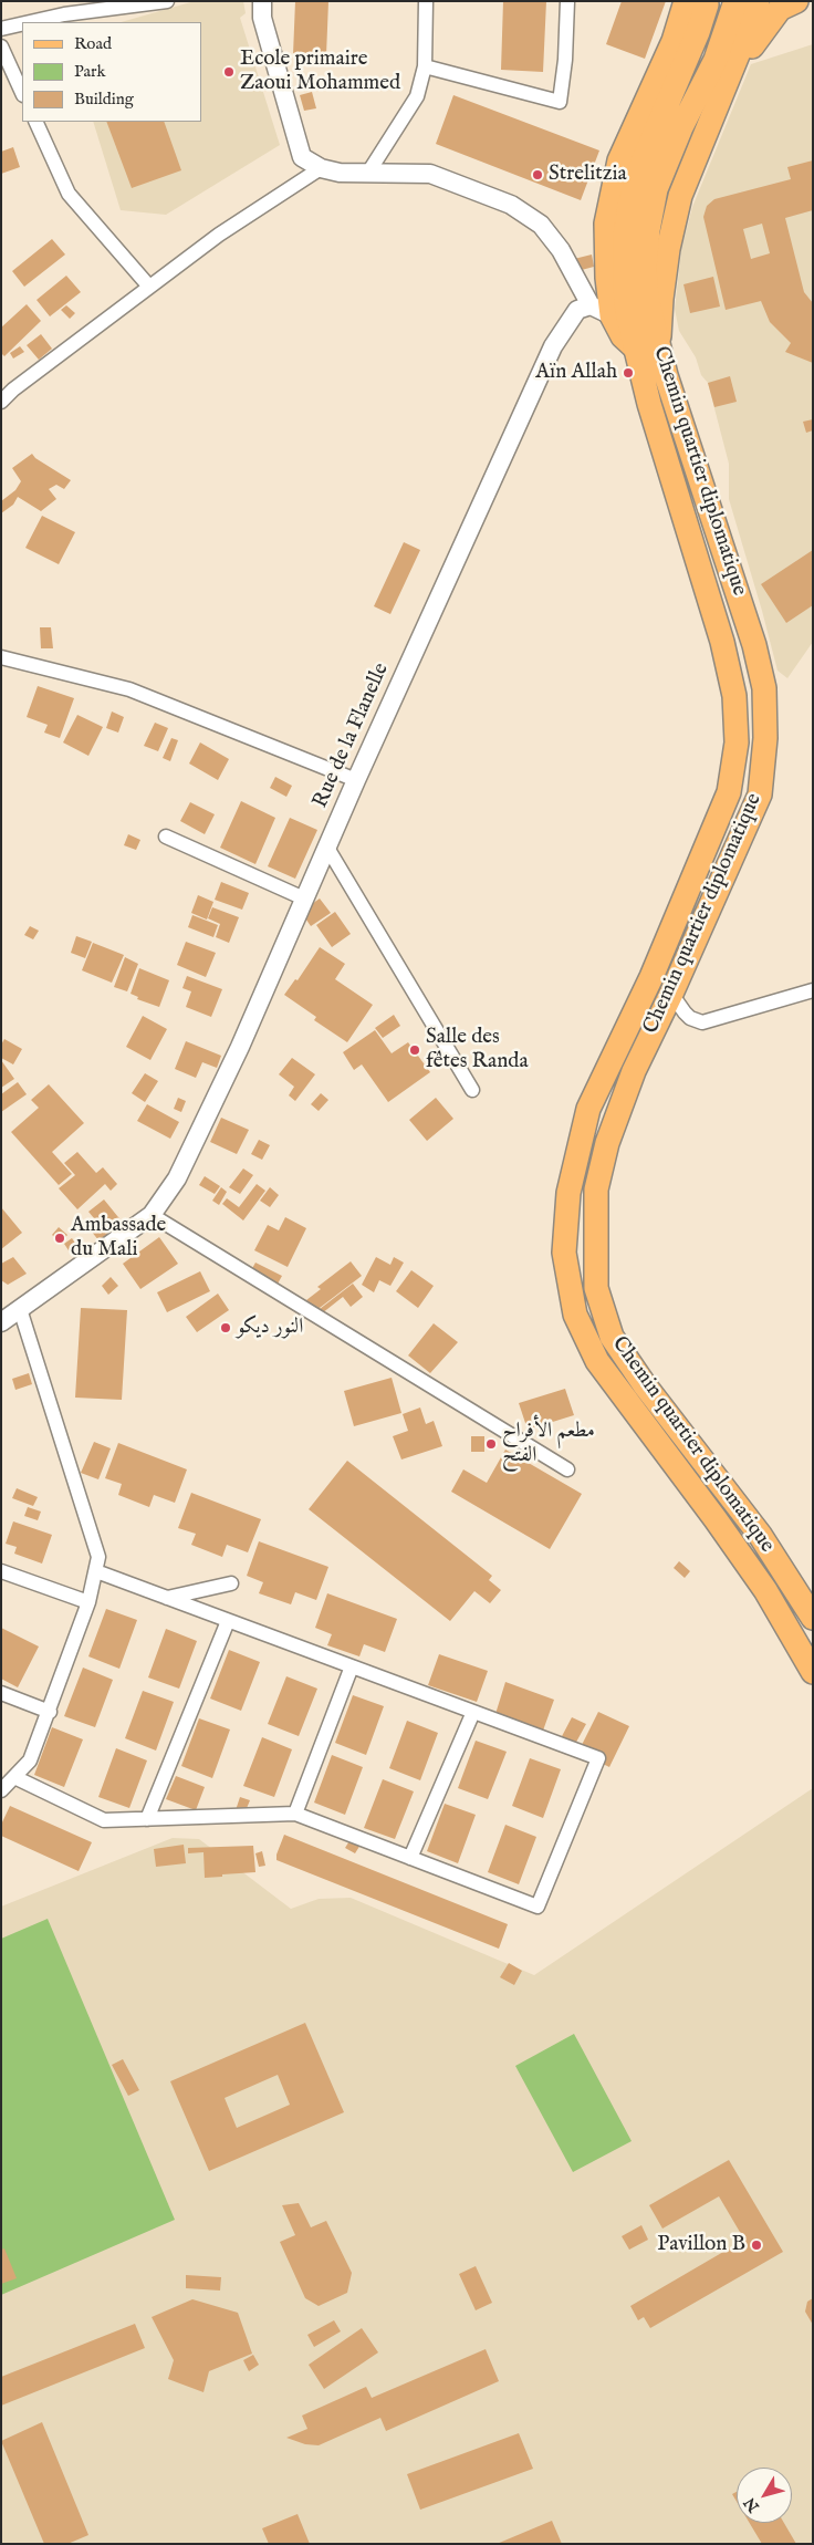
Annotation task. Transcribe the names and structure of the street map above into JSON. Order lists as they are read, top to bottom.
{
  "streets": {
    "main road": ["Chemin quartier diplomatique"],
    "street": ["Rue de la Flanelle"]
  },
  "places": [
    "Ecole primaire Zaoui Mohammed",
    "Strelitzia",
    "Aïn Allah",
    "Salle des fêtes Randa",
    "Ambassade du Mali",
    "النور ديكو",
    "مطعم الأفراح الفتح",
    "Pavillon B"
  ],
  "legend": ["Road", "Park", "Building"],
  "north": "bottom left"
}
